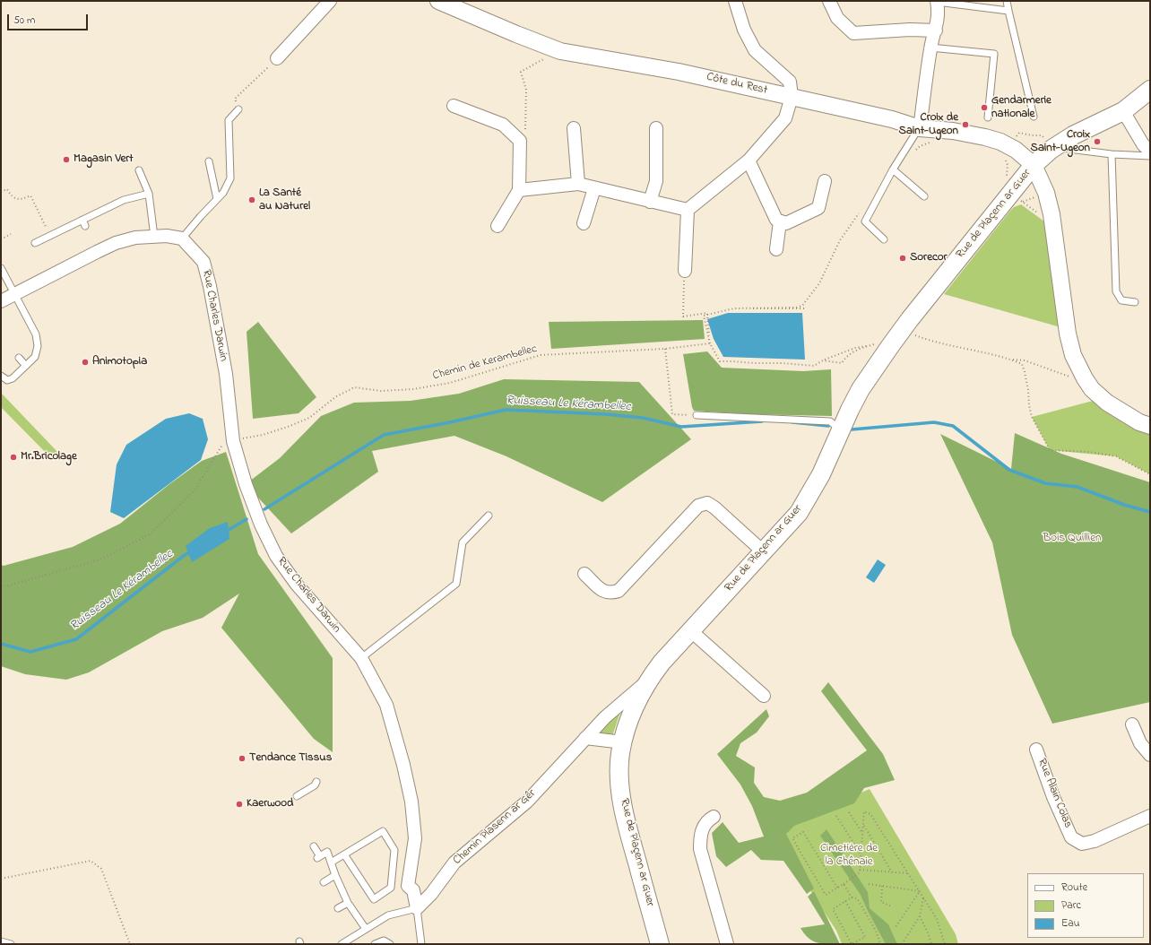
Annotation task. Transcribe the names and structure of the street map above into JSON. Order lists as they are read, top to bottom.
{
  "streets": {
    "main road": ["Rue de Plaçenn ar Guer"],
    "street": [
      "Côte du Rest",
      "Rue Charles Darwin",
      "Rue Alain Colas",
      "Chemin Plasenn ar Gêr"
    ],
    "path": ["Chemin de Kerambellec"]
  },
  "crossings": [
    ["Côte du Rest", "Rue de Plaçenn ar Guer"],
    ["Rue de Plaçenn ar Guer", "Chemin Plasenn ar Gêr"],
    ["Rue Charles Darwin", "Chemin de Kerambellec"],
    ["Rue Charles Darwin", "Chemin Plasenn ar Gêr"]
  ],
  "water": ["Ruisseau Le Kérambellec"],
  "parks": ["Bois Quillien", "Cimetière de la Chênaie"],
  "places": [
    "Gendarmerie nationale",
    "Croix de Saint-Ugeon",
    "Croix Saint-Ugeon",
    "Magasin Vert",
    "La Santé au Naturel",
    "Sorecor",
    "Animotopia",
    "Mr.Bricolage",
    "Tendance Tissus",
    "Kaerwood"
  ],
  "legend": ["Route", "Parc", "Eau"],
  "scale_bar": "50 m"
}
